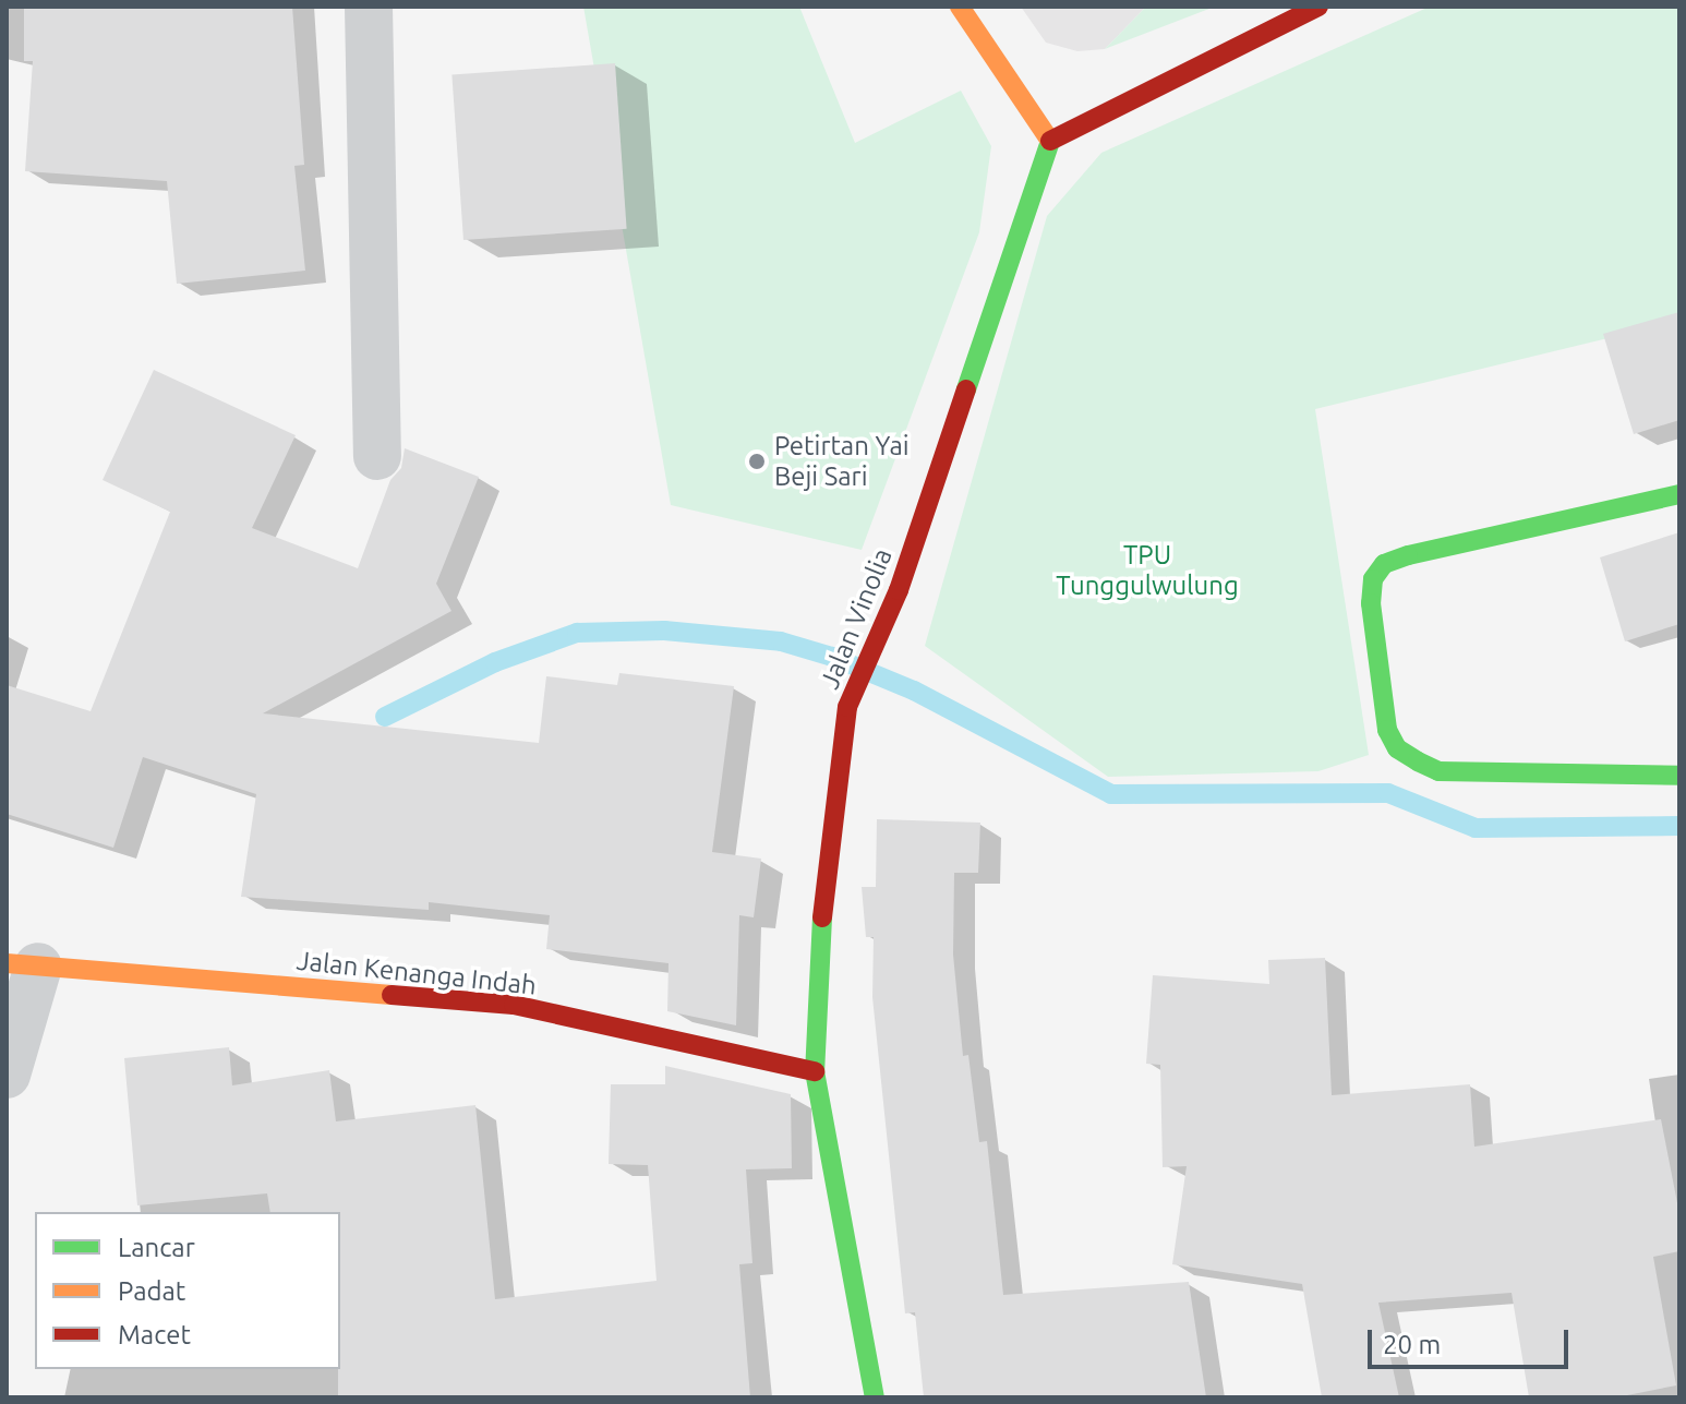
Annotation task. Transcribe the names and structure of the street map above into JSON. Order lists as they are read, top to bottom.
{
  "streets": {
    "street": ["Jalan Vinolia", "Jalan Kenanga Indah"]
  },
  "crossings": [
    ["Jalan Vinolia", "Jalan Kenanga Indah"]
  ],
  "parks": ["TPU Tunggulwulung"],
  "places": ["Petirtan Yai Beji Sari"],
  "legend": ["Lancar", "Padat", "Macet"],
  "scale_bar": "20 m"
}
